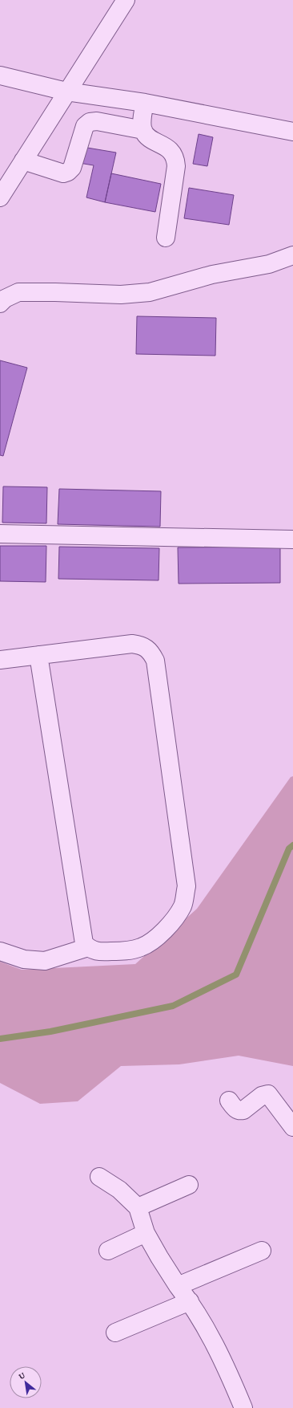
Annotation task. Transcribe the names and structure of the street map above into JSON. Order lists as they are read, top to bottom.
{
  "north": "top left"
}
